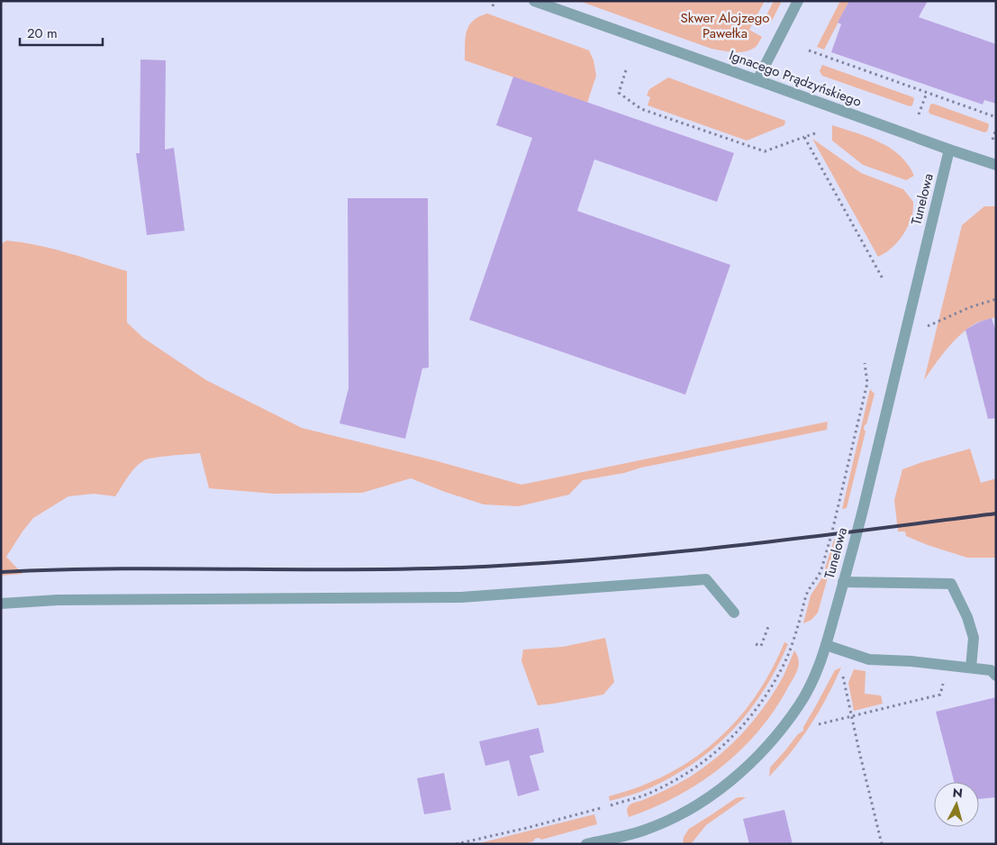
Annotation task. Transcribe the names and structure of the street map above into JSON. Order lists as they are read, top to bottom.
{
  "streets": {
    "street": ["Ignacego Prądzyńskiego", "Tunelowa"]
  },
  "crossings": [
    ["Ignacego Prądzyńskiego", "Tunelowa"]
  ],
  "parks": ["Skwer Alojzego Pawełka"],
  "scale_bar": "20 m",
  "north": "top"
}
